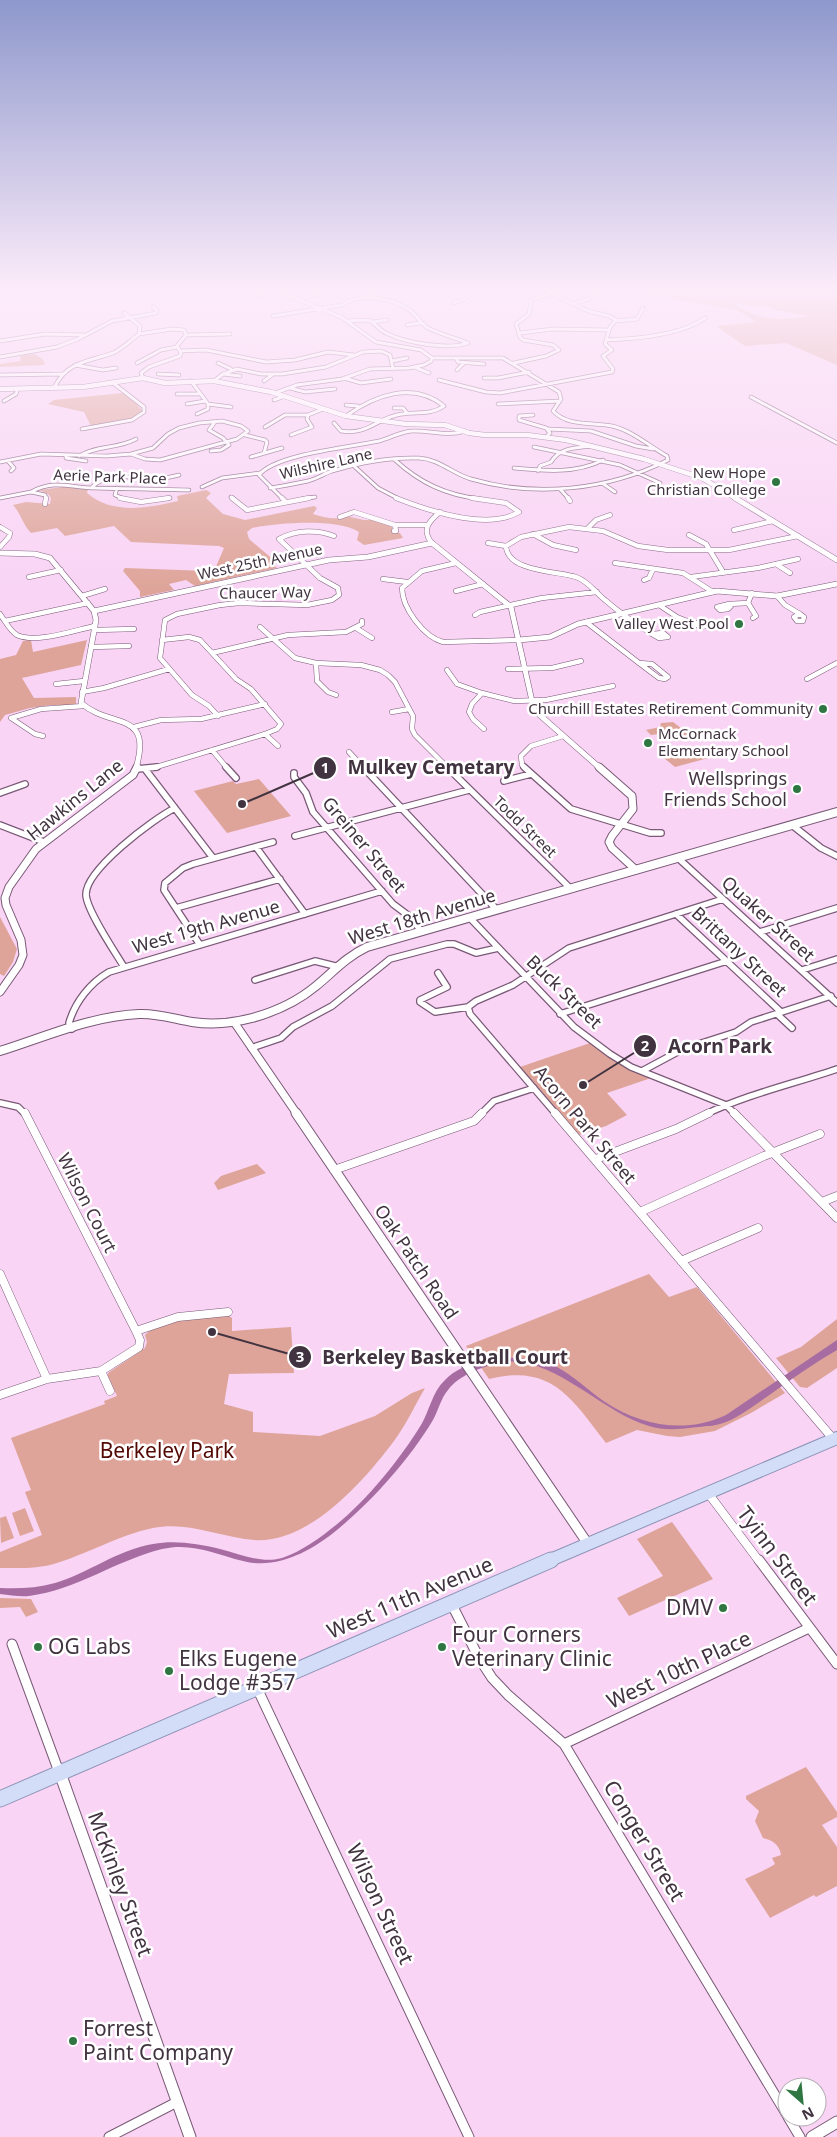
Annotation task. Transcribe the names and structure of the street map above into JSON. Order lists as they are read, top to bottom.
{
  "streets": {
    "main road": ["West 18th Avenue", "West 11th Avenue"],
    "street": [
      "Wilshire Lane",
      "Aerie Park Place",
      "West 25th Avenue",
      "Chaucer Way",
      "Hawkins Lane",
      "Todd Street",
      "Greiner Street",
      "Quaker Street",
      "West 19th Avenue",
      "Brittany Street",
      "Buck Street",
      "Acorn Park Street",
      "Wilson Court",
      "Oak Patch Road",
      "Tyinn Street",
      "West 10th Place",
      "Conger Street",
      "McKinley Street",
      "Wilson Street"
    ]
  },
  "crossings": [
    ["West 25th Avenue", "Chaucer Way"],
    ["Todd Street", "West 18th Avenue"],
    ["Greiner Street", "West 18th Avenue"],
    ["Greiner Street", "West 19th Avenue"],
    ["West 18th Avenue", "Quaker Street"],
    ["West 18th Avenue", "West 19th Avenue"],
    ["West 18th Avenue", "Buck Street"],
    ["West 18th Avenue", "Oak Patch Road"],
    ["Acorn Park Street", "West 11th Avenue"],
    ["Oak Patch Road", "West 11th Avenue"],
    ["Tyinn Street", "West 11th Avenue"],
    ["Tyinn Street", "West 10th Place"],
    ["West 11th Avenue", "Conger Street"],
    ["West 11th Avenue", "McKinley Street"],
    ["West 11th Avenue", "Wilson Street"],
    ["West 10th Place", "Conger Street"]
  ],
  "parks": ["Berkeley Park"],
  "places": [
    "New Hope Christian College",
    "Valley West Pool",
    "Churchill Estates Retirement Community",
    "McCornack Elementary School",
    "Wellsprings Friends School",
    "Mulkey Cemetary",
    "Acorn Park",
    "Berkeley Basketball Court",
    "DMV",
    "OG Labs",
    "Four Corners Veterinary Clinic",
    "Elks Eugene Lodge #357",
    "Forrest Paint Company"
  ],
  "north": "bottom right"
}
